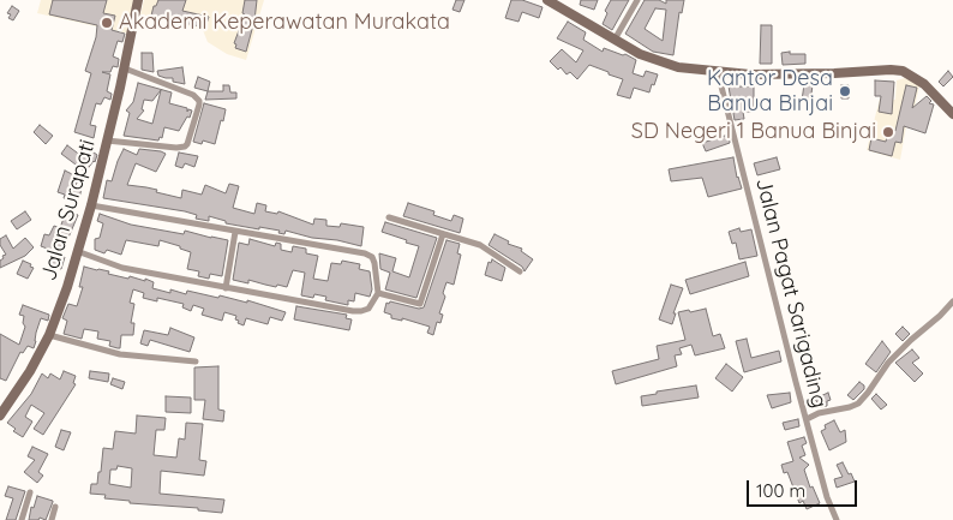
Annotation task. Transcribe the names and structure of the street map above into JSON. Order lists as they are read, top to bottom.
{
  "streets": {
    "street": ["Jalan Surapati", "Jalan Pagat Sarigading"]
  },
  "places": ["Akademi Keperawatan Murakata", "Kantor Desa Banua Binjai", "SD Negeri 1 Banua Binjai"],
  "scale_bar": "100 m"
}
